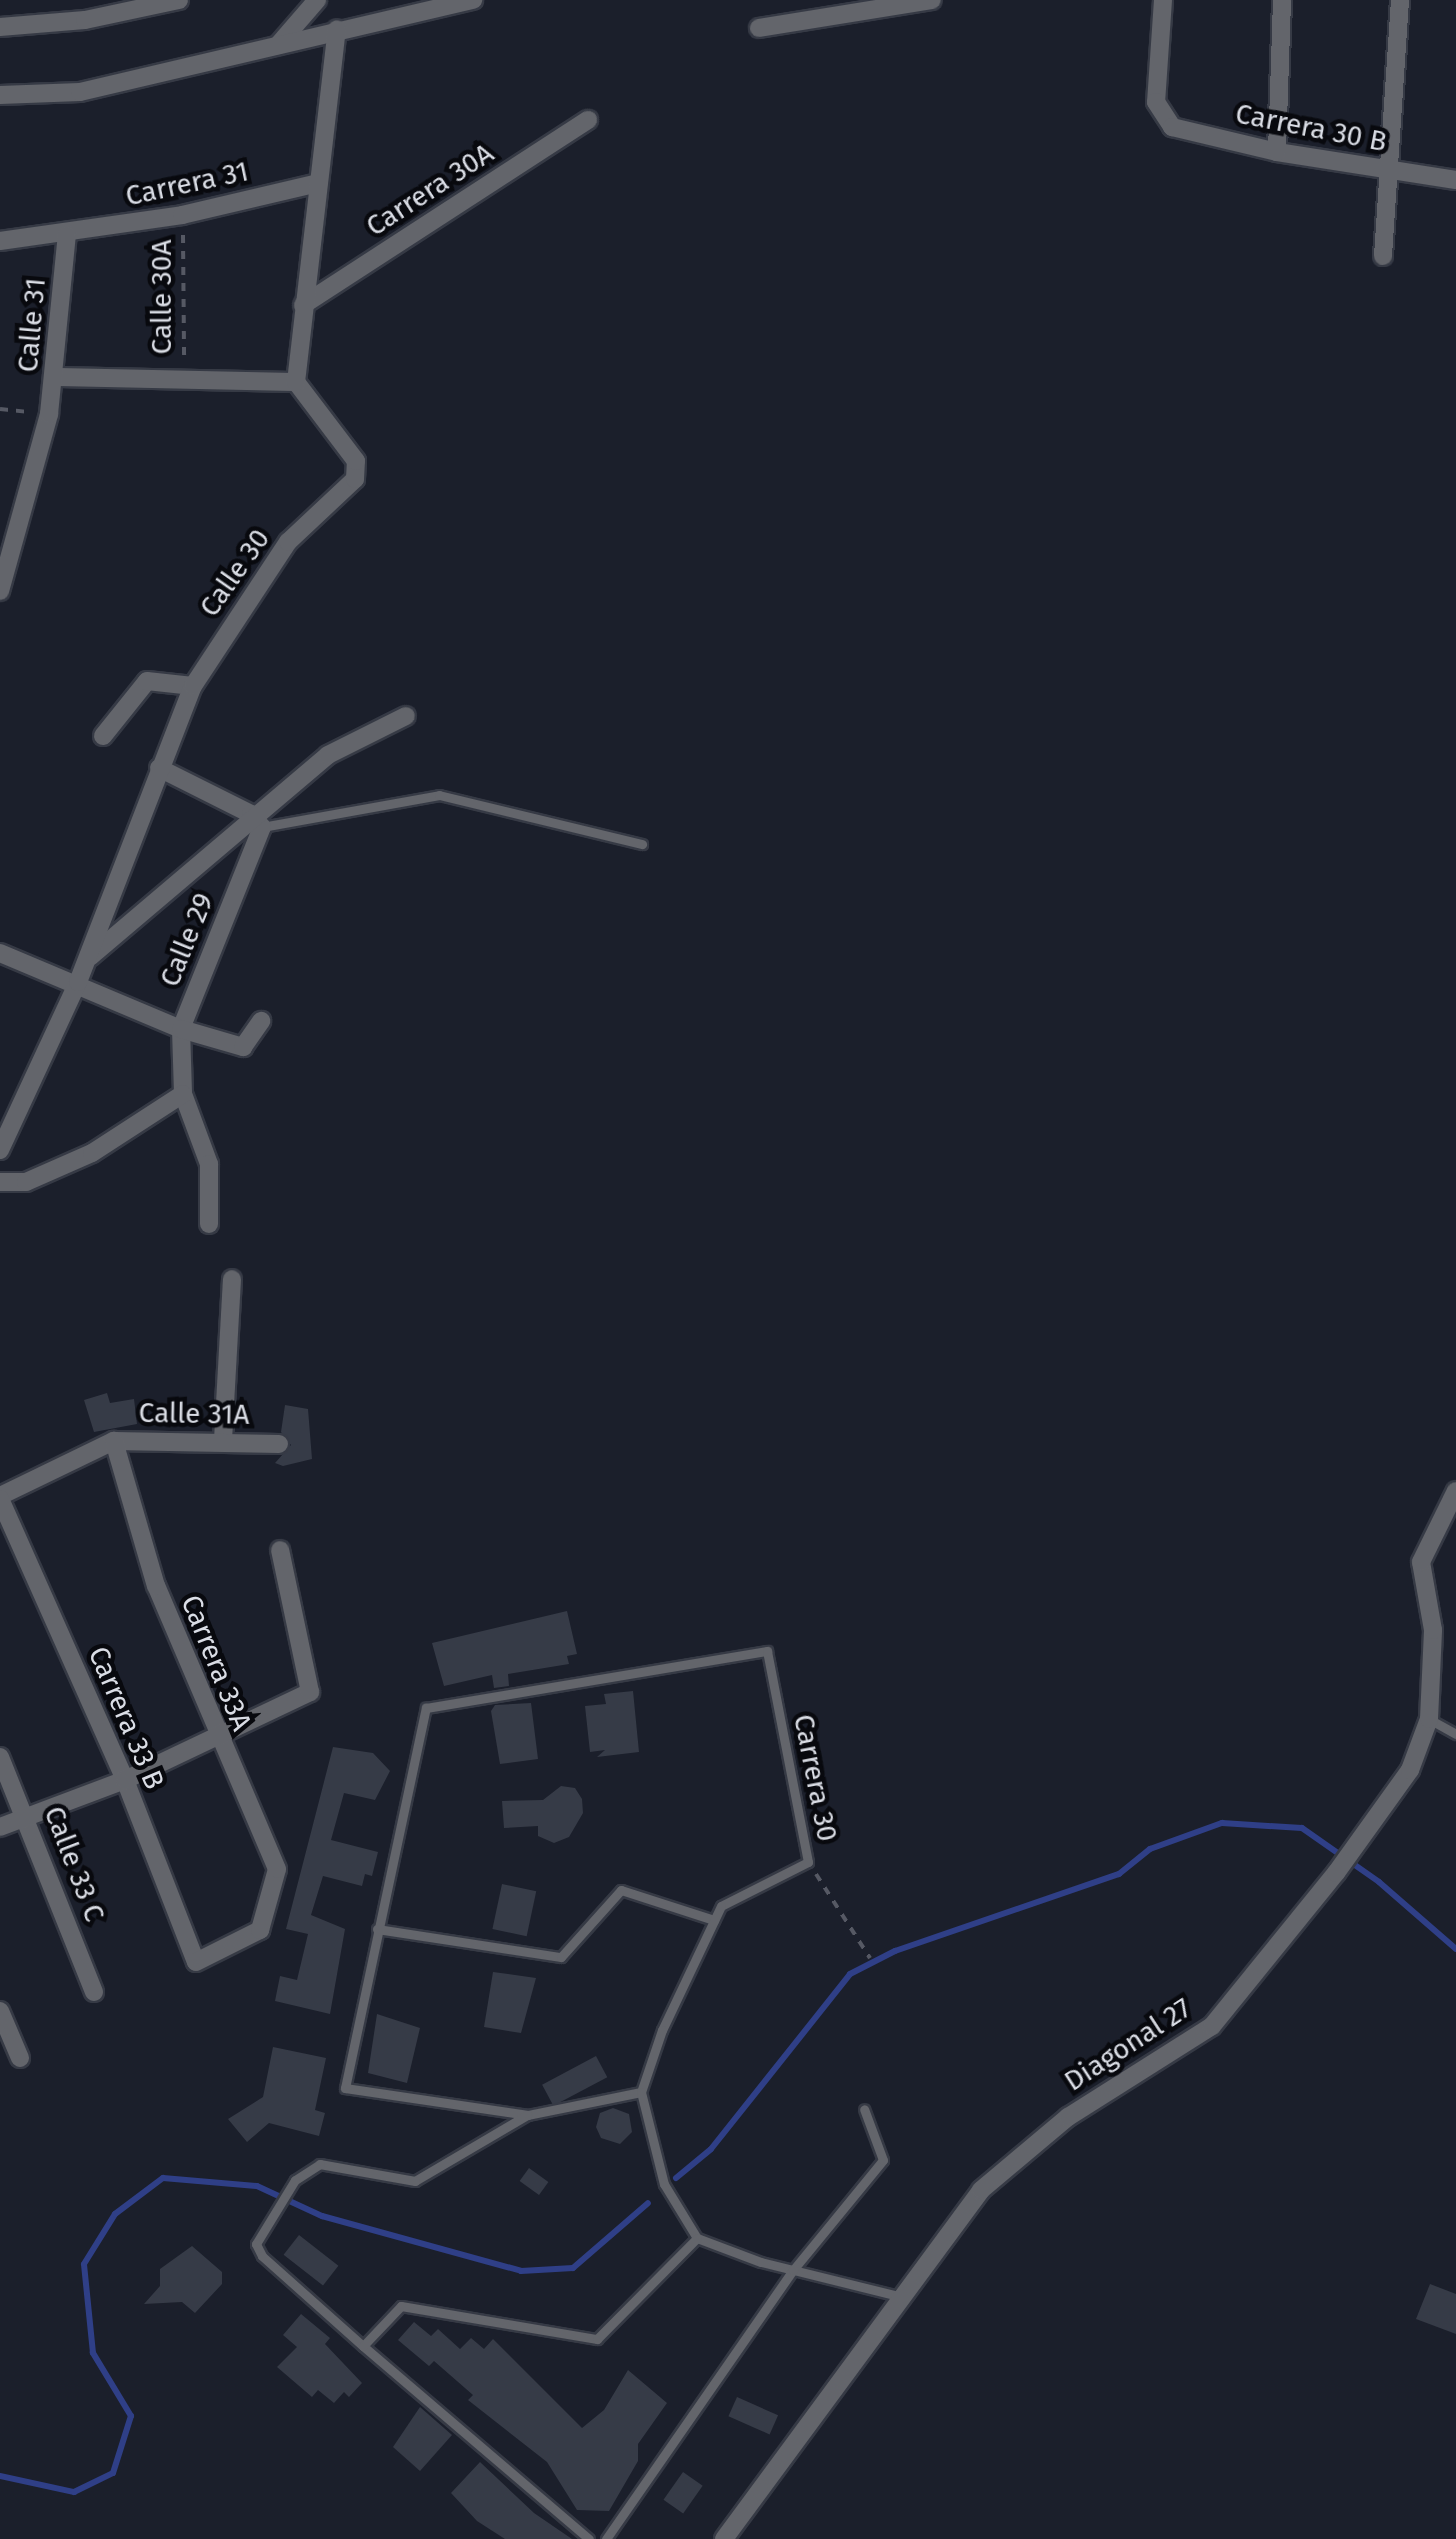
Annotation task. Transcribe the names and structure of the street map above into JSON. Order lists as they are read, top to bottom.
{
  "streets": {
    "street": [
      "Carrera 30 B",
      "Carrera 31",
      "Carrera 30A",
      "Calle 31",
      "Calle 30",
      "Calle 29",
      "Calle 31A",
      "Carrera 33A",
      "Carrera 33 B",
      "Calle 33 C",
      "Diagonal 27"
    ],
    "lane": ["Carrera 30"],
    "path": ["Calle 30A"]
  },
  "crossings": [
    ["Carrera 31", "Calle 30A"],
    ["Carrera 31", "Calle 31"],
    ["Calle 31A", "Carrera 33A"],
    ["Calle 31A", "Carrera 33 B"],
    ["Carrera 33A", "Carrera 33 B"]
  ]
}
